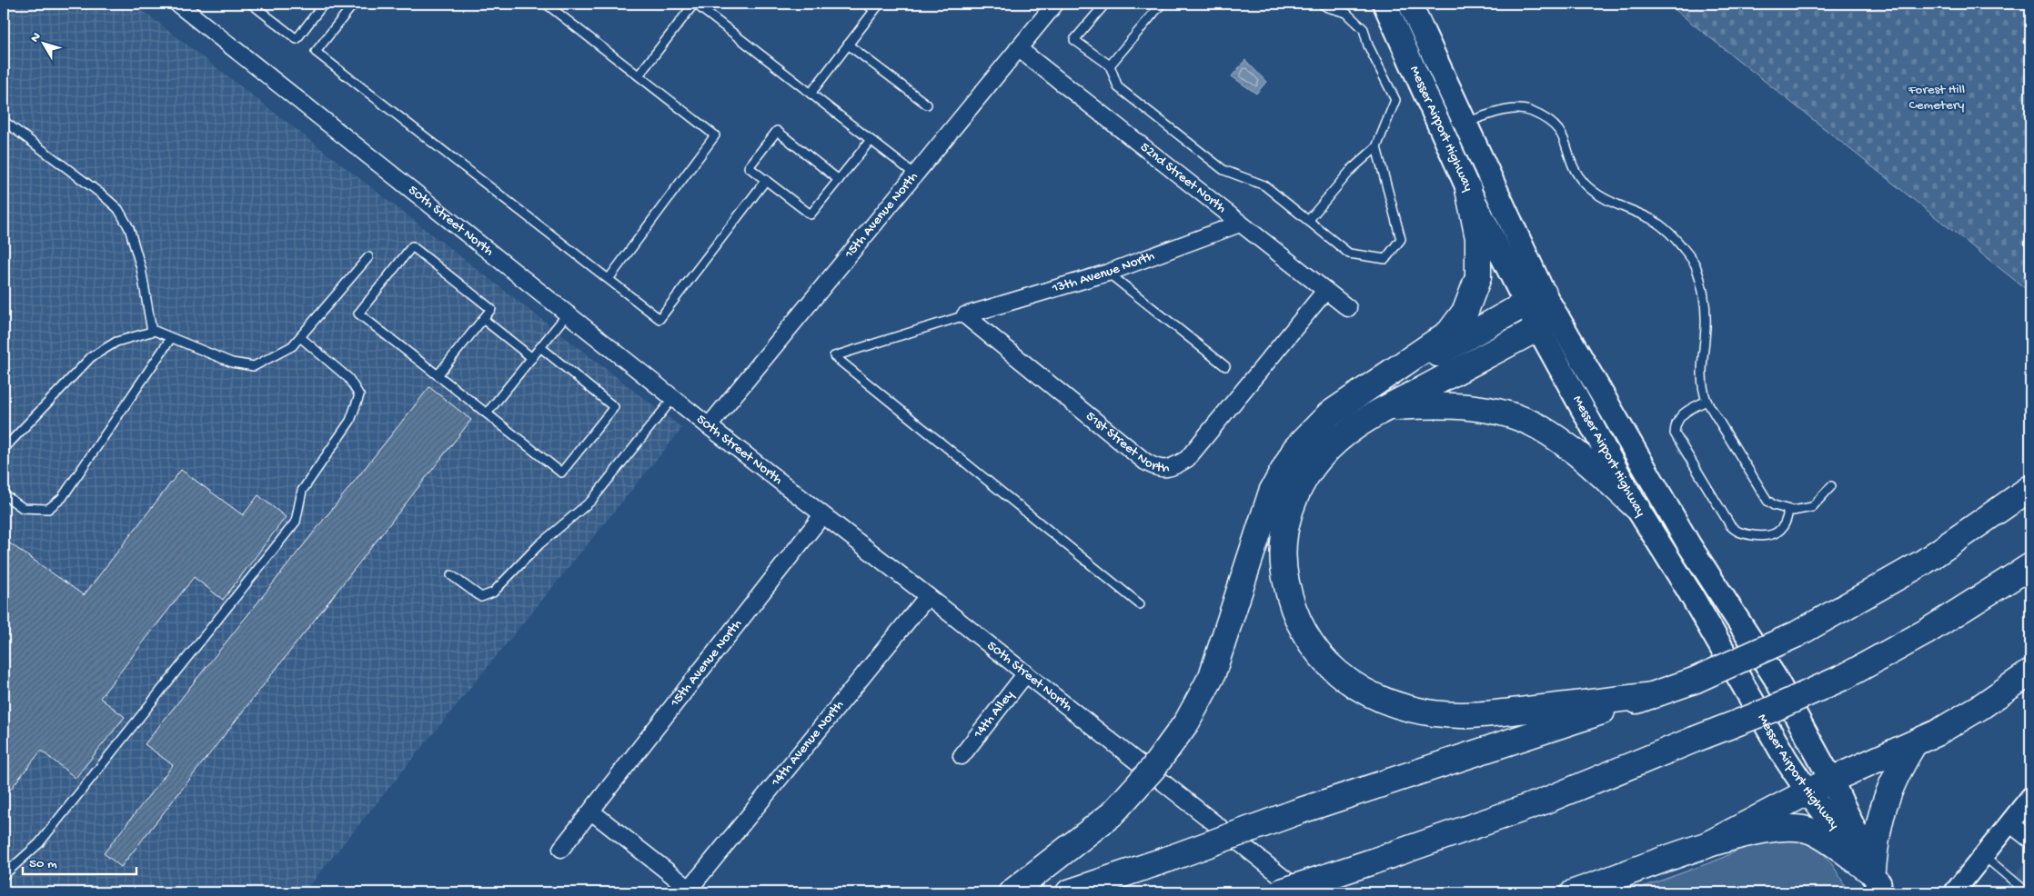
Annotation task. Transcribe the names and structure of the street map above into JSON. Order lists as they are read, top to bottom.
{
  "streets": {
    "main road": ["Messer Airport Highway"],
    "street": [
      "52nd Street North",
      "15th Avenue North",
      "50th Street North",
      "13th Avenue North",
      "51st Street North",
      "14th Alley",
      "14th Avenue North"
    ]
  },
  "crossings": [
    ["52nd Street North", "15th Avenue North"],
    ["52nd Street North", "13th Avenue North"],
    ["52nd Street North", "51st Street North"],
    ["15th Avenue North", "50th Street North"],
    ["50th Street North", "14th Alley"],
    ["50th Street North", "14th Avenue North"],
    ["13th Avenue North", "51st Street North"]
  ],
  "parks": ["Forest Hill Cemetery"],
  "scale_bar": "50 m",
  "north": "top left"
}
